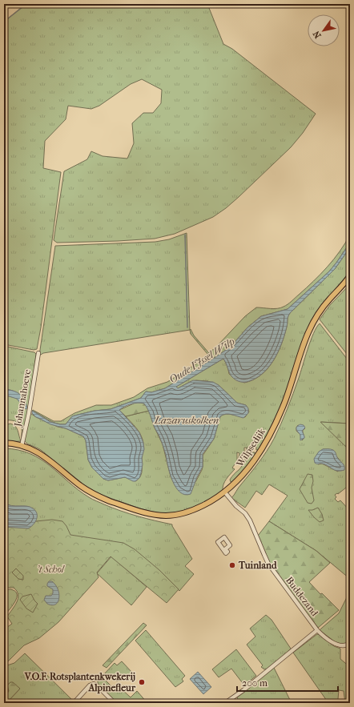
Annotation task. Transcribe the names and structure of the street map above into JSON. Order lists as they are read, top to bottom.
{
  "streets": {
    "main road": ["Wilpsedijk"],
    "street": ["Johannahoeve", "Buddezand"]
  },
  "crossings": [
    ["Johannahoeve", "Wilpsedijk"],
    ["Wilpsedijk", "Buddezand"]
  ],
  "water": ["Oude IJssel Wilp", "Lazaruskolken"],
  "parks": ["'t Schol"],
  "places": ["Tuinland", "V.O.F. Rotsplantenkwekerij Alpinefleur"],
  "scale_bar": "200 m",
  "north": "bottom left"
}
